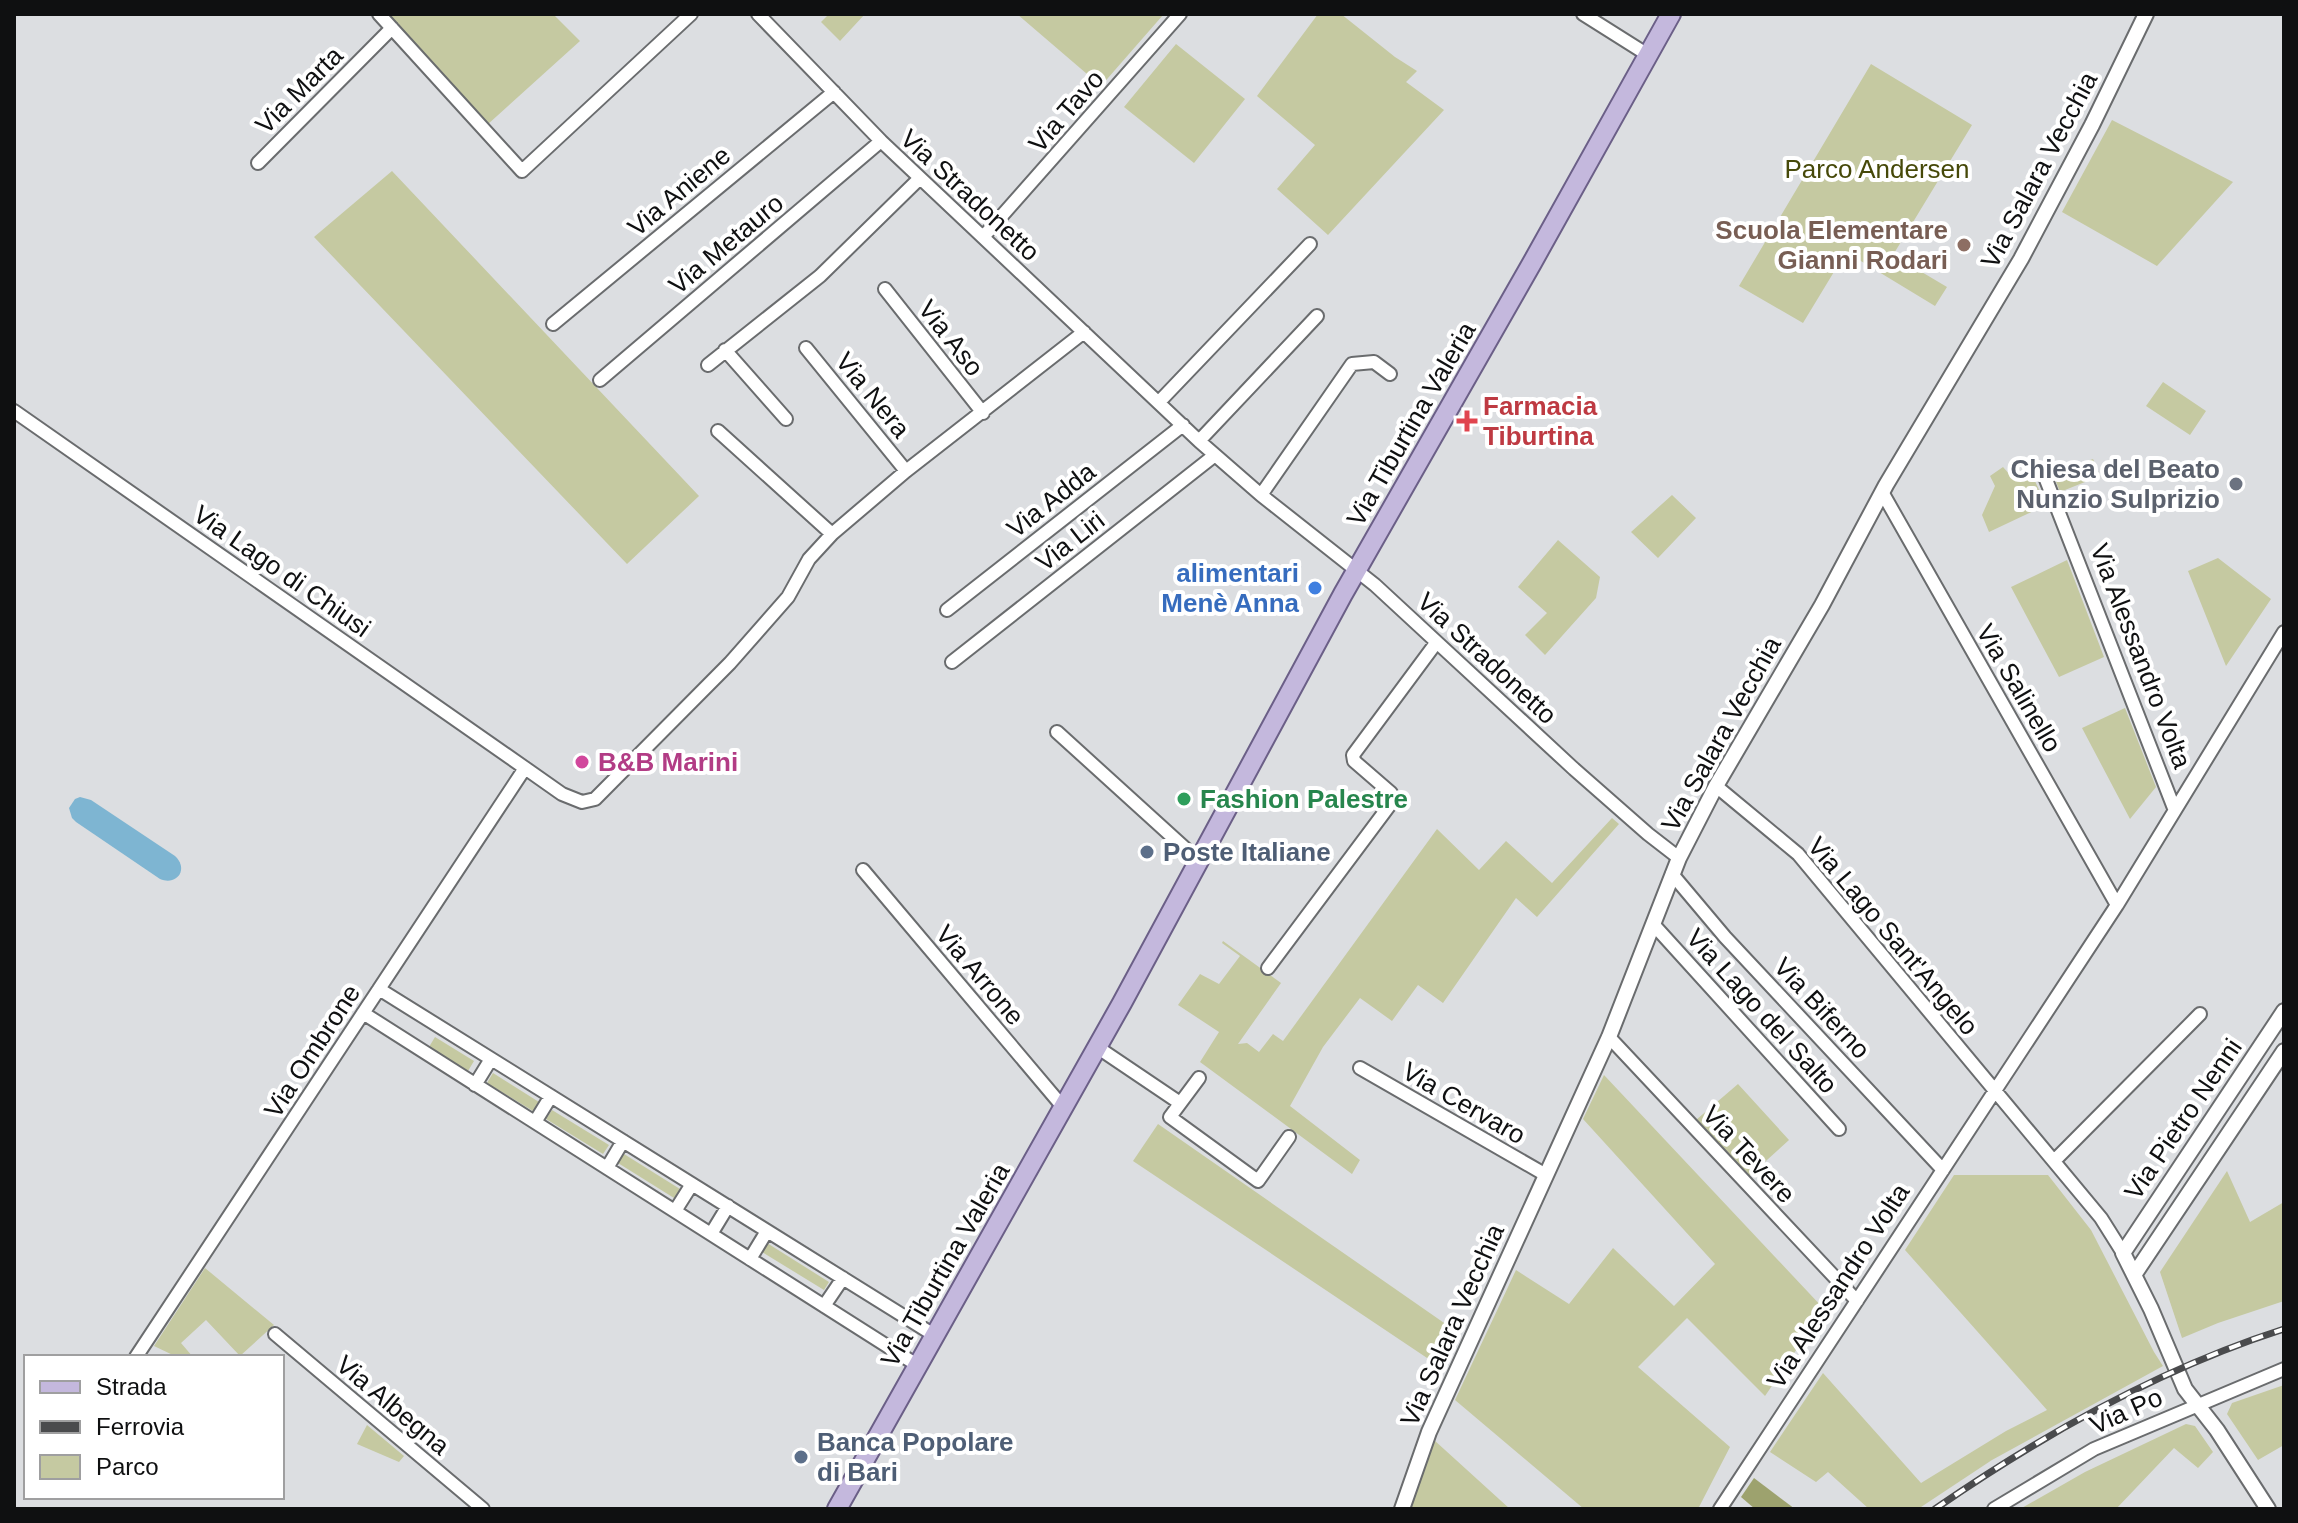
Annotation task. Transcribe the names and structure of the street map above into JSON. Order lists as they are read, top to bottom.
{
  "streets": {
    "main road": ["Via Tiburtina Valeria"],
    "street": [
      "Via Marta",
      "Via Tavo",
      "Via Salara Vecchia",
      "Via Aniene",
      "Via Stradonetto",
      "Via Metauro",
      "Via Aso",
      "Via Nera",
      "Via Adda",
      "Via Liri",
      "Via Lago di Chiusi",
      "Via Alessandro Volta",
      "Via Salinello",
      "Via Lago Sant'Angelo",
      "Via Arrone",
      "Via Biferno",
      "Via Lago del Salto",
      "Via Ombrone",
      "Via Cervaro",
      "Via Pietro Nenni",
      "Via Tevere",
      "Via Albegna",
      "Via Po"
    ]
  },
  "crossings": [
    ["Via Tavo", "Via Stradonetto"],
    ["Via Salara Vecchia", "Via Stradonetto"],
    ["Via Salara Vecchia", "Via Salinello"],
    ["Via Salara Vecchia", "Via Lago Sant'Angelo"],
    ["Via Salara Vecchia", "Via Biferno"],
    ["Via Salara Vecchia", "Via Lago del Salto"],
    ["Via Salara Vecchia", "Via Cervaro"],
    ["Via Salara Vecchia", "Via Tevere"],
    ["Via Aniene", "Via Stradonetto"],
    ["Via Stradonetto", "Via Metauro"],
    ["Via Stradonetto", "Via Tiburtina Valeria"],
    ["Via Stradonetto", "Via Adda"],
    ["Via Stradonetto", "Via Liri"],
    ["Via Tiburtina Valeria", "Via Arrone"],
    ["Via Lago di Chiusi", "Via Ombrone"],
    ["Via Alessandro Volta", "Via Salinello"],
    ["Via Alessandro Volta", "Via Lago Sant'Angelo"],
    ["Via Alessandro Volta", "Via Biferno"],
    ["Via Alessandro Volta", "Via Tevere"]
  ],
  "parks": ["Parco Andersen"],
  "places": {
    "other": [
      "Scuola Elementare Gianni Rodari",
      "Chiesa del Beato Nunzio Sulprizio",
      "alimentari Menè Anna",
      "B&B Marini",
      "Fashion Palestre",
      "Poste Italiane",
      "Banca Popolare di Bari"
    ],
    "health": ["Farmacia Tiburtina"]
  },
  "legend": ["Strada", "Ferrovia", "Parco"]
}
